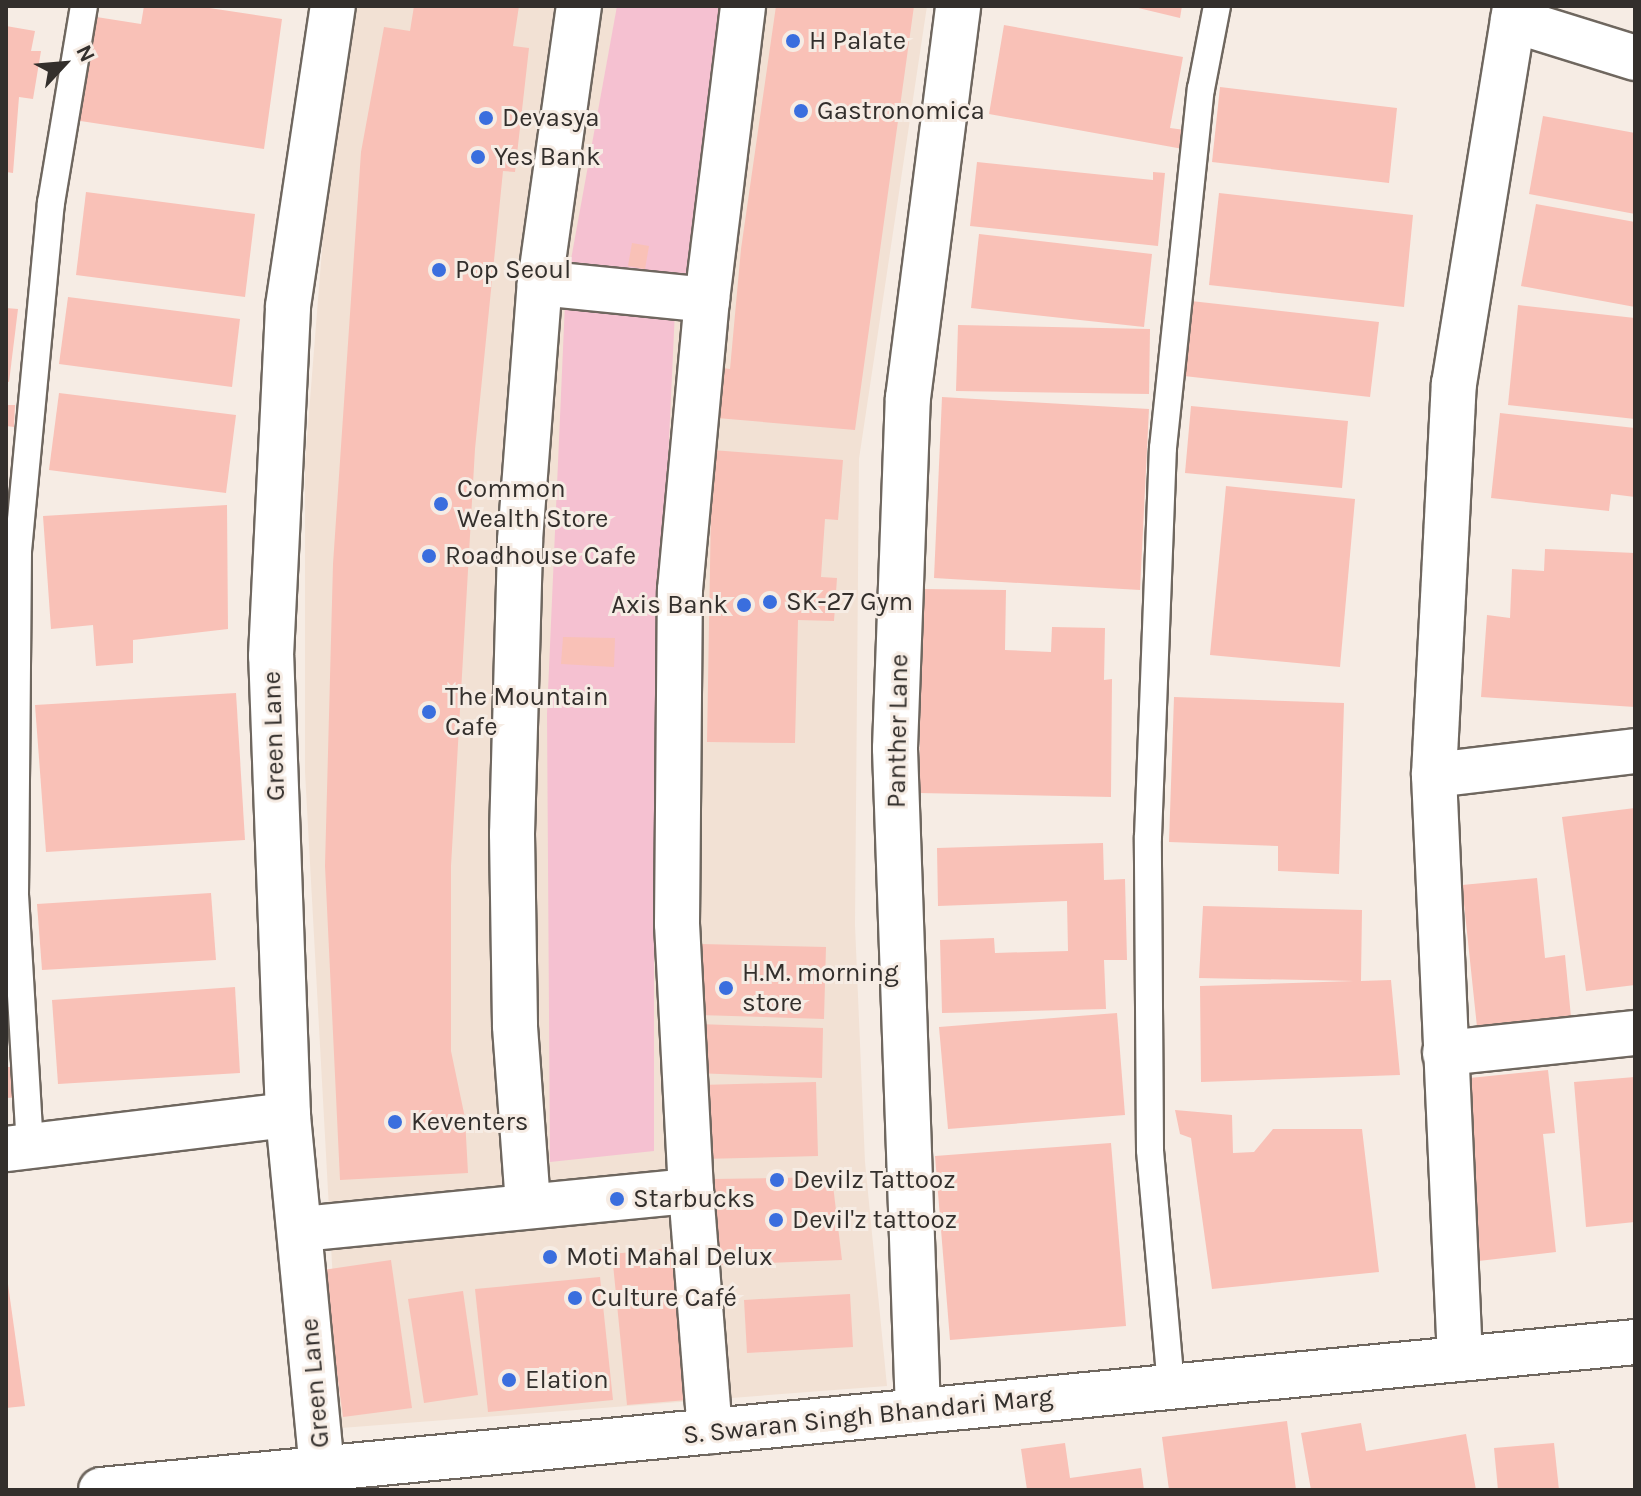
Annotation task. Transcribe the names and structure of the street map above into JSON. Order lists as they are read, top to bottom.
{
  "streets": {
    "street": ["Panther Lane", "Green Lane", "S. Swaran Singh Bhandari Marg"]
  },
  "crossings": [
    ["Panther Lane", "S. Swaran Singh Bhandari Marg"],
    ["Green Lane", "S. Swaran Singh Bhandari Marg"]
  ],
  "places": [
    "H Palate",
    "Gastronomica",
    "Devasya",
    "Yes Bank",
    "Pop Seoul",
    "Common Wealth Store",
    "Roadhouse Cafe",
    "SK-27 Gym",
    "Axis Bank",
    "The Mountain Cafe",
    "H.M. morning store",
    "Keventers",
    "Devilz Tattooz",
    "Starbucks",
    "Devil'z tattooz",
    "Moti Mahal Delux",
    "Culture Café",
    "Elation"
  ],
  "north": "top right"
}
